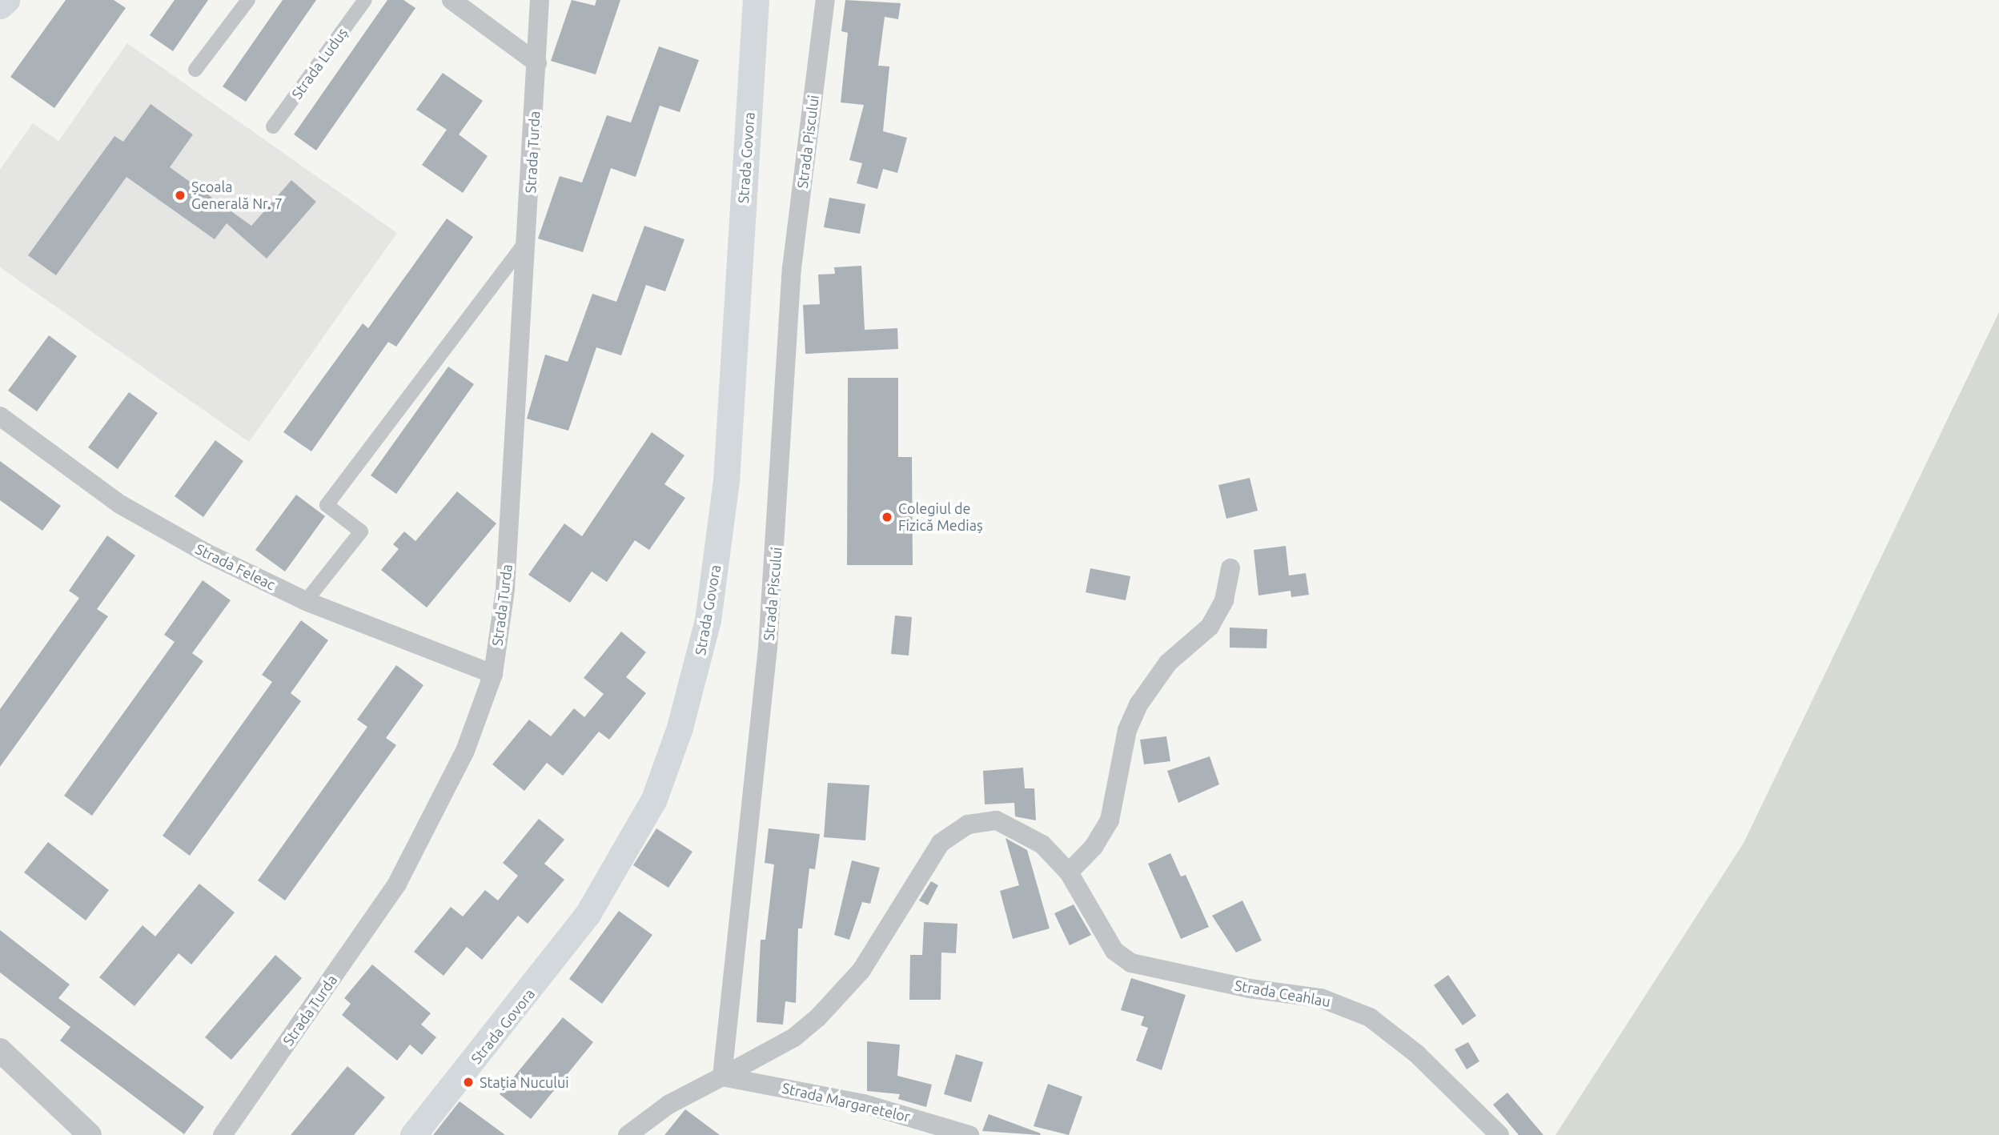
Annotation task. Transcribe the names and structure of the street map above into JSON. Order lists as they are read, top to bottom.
{
  "streets": {
    "main road": ["Strada Govora"],
    "street": [
      "Strada Luduș",
      "Strada Piscului",
      "Strada Turda",
      "Strada Feleac",
      "Strada Ceahlau",
      "Strada Margaretelor"
    ]
  },
  "crossings": [
    ["Strada Piscului", "Strada Ceahlau"],
    ["Strada Piscului", "Strada Margaretelor"],
    ["Strada Turda", "Strada Feleac"],
    ["Strada Ceahlau", "Strada Margaretelor"]
  ],
  "places": ["Școala Generală Nr. 7", "Colegiul de Fizică Mediaș", "Stația Nucului"]
}
